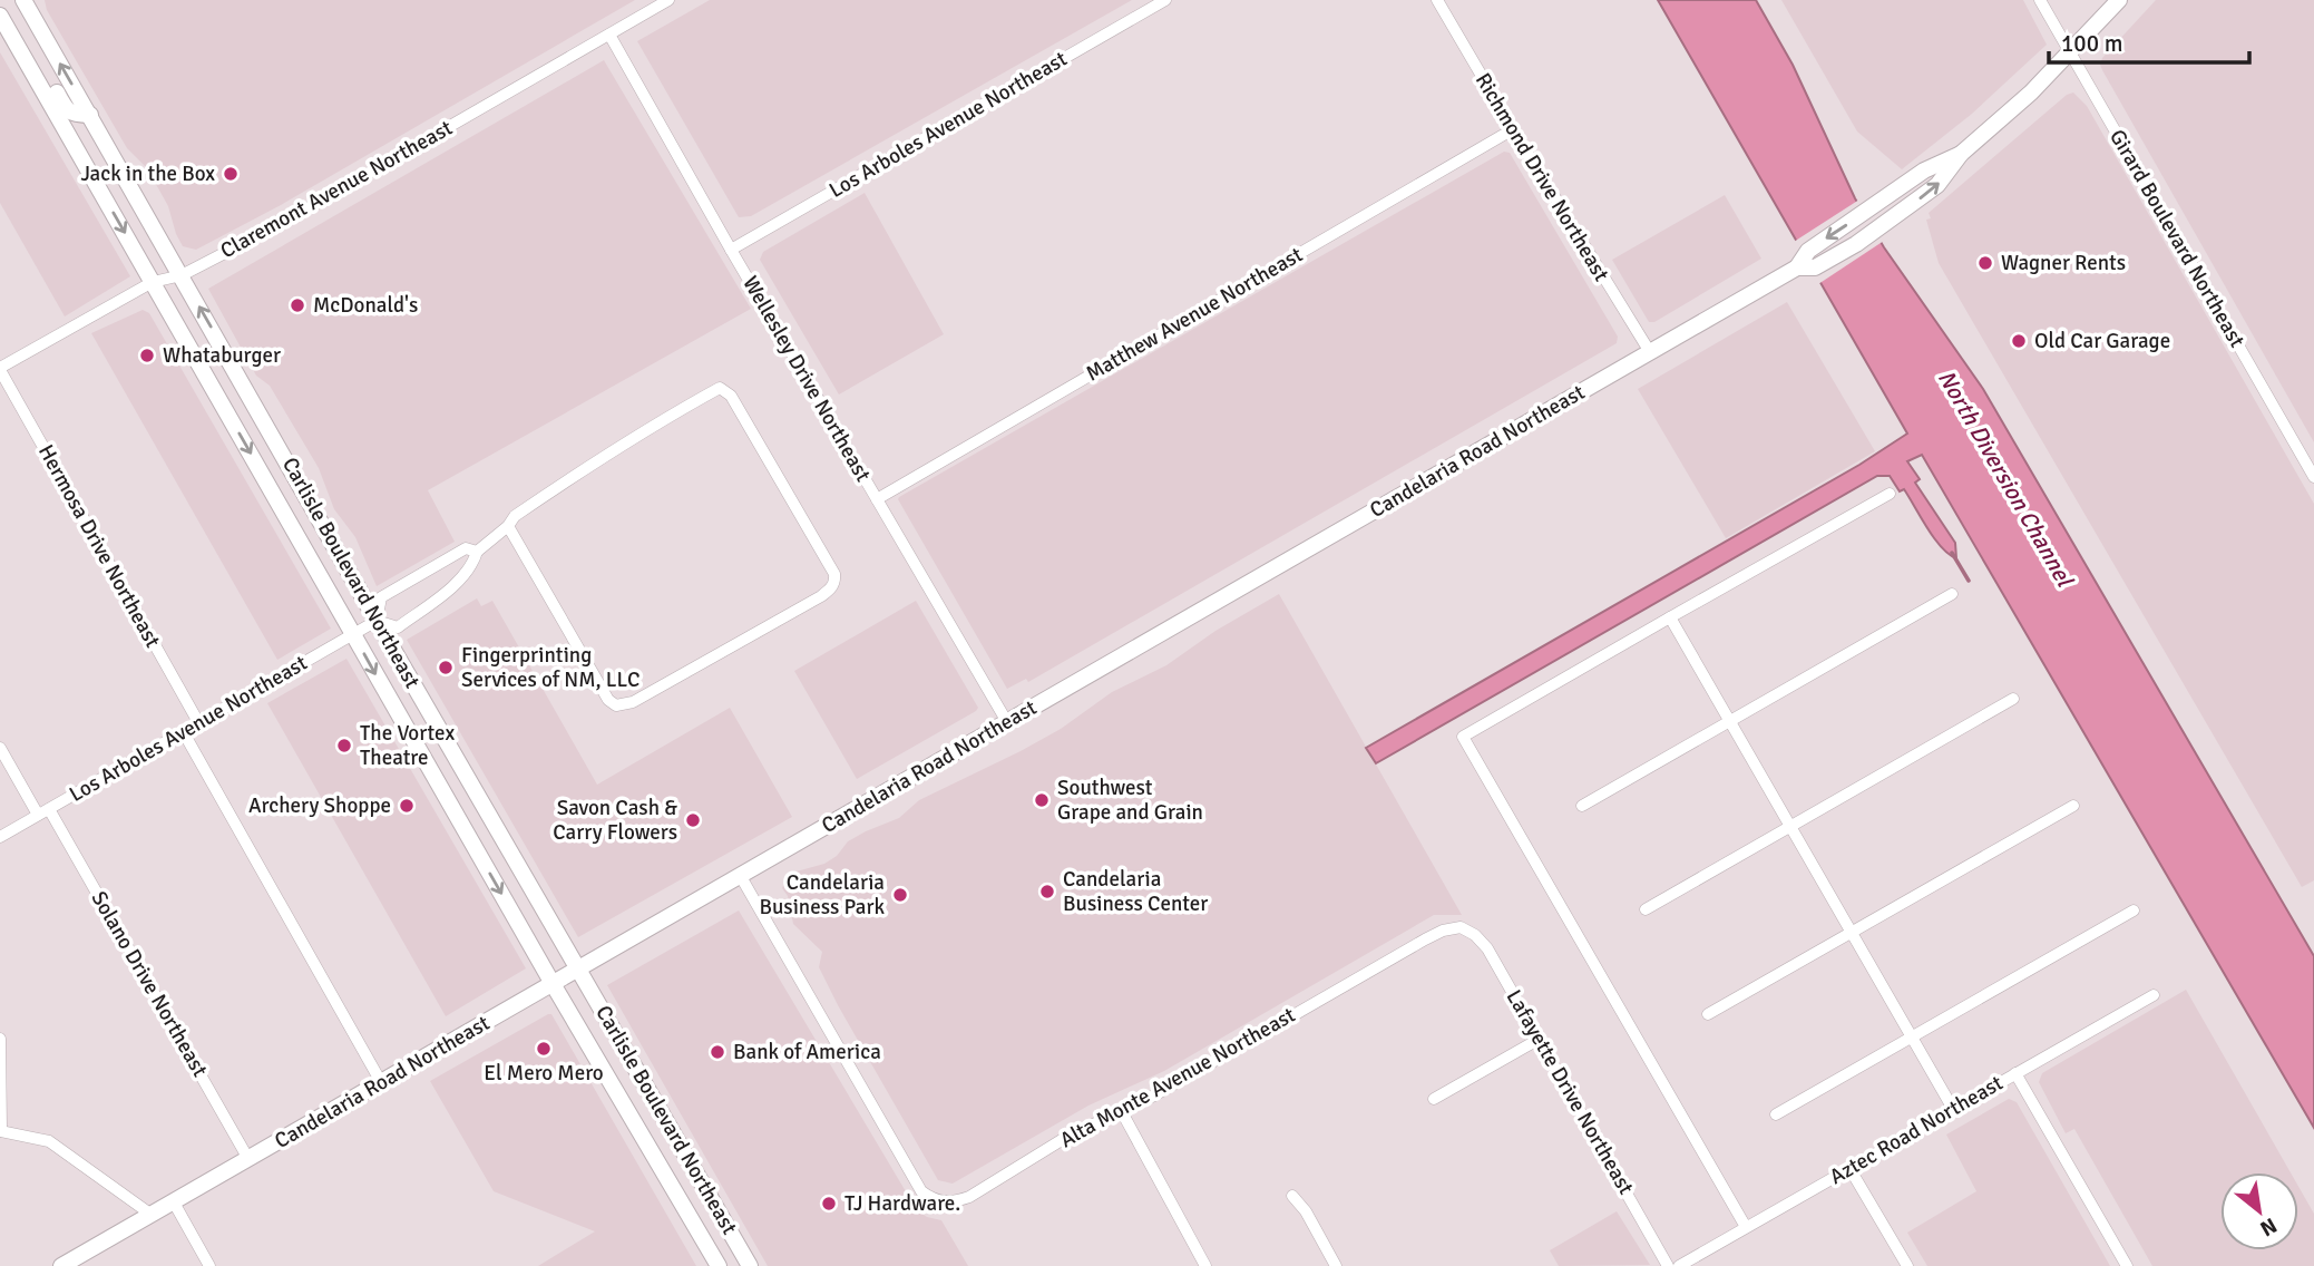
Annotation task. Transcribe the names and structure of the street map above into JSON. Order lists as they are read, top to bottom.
{
  "streets": {
    "main road": ["Candelaria Road Northeast", "Carlisle Boulevard Northeast"],
    "street": [
      "Los Arboles Avenue Northeast",
      "Richmond Drive Northeast",
      "Claremont Avenue Northeast",
      "Girard Boulevard Northeast",
      "Matthew Avenue Northeast",
      "Wellesley Drive Northeast",
      "Hermosa Drive Northeast",
      "Solano Drive Northeast",
      "Alta Monte Avenue Northeast",
      "Lafayette Drive Northeast",
      "Aztec Road Northeast"
    ]
  },
  "crossings": [
    ["Los Arboles Avenue Northeast", "Wellesley Drive Northeast"],
    ["Los Arboles Avenue Northeast", "Hermosa Drive Northeast"],
    ["Los Arboles Avenue Northeast", "Carlisle Boulevard Northeast"],
    ["Los Arboles Avenue Northeast", "Solano Drive Northeast"],
    ["Richmond Drive Northeast", "Matthew Avenue Northeast"],
    ["Richmond Drive Northeast", "Candelaria Road Northeast"],
    ["Claremont Avenue Northeast", "Wellesley Drive Northeast"],
    ["Claremont Avenue Northeast", "Hermosa Drive Northeast"],
    ["Claremont Avenue Northeast", "Carlisle Boulevard Northeast"],
    ["Girard Boulevard Northeast", "Candelaria Road Northeast"],
    ["Matthew Avenue Northeast", "Wellesley Drive Northeast"],
    ["Wellesley Drive Northeast", "Candelaria Road Northeast"],
    ["Candelaria Road Northeast", "Carlisle Boulevard Northeast"],
    ["Candelaria Road Northeast", "Solano Drive Northeast"],
    ["Candelaria Road Northeast", "Alta Monte Avenue Northeast"],
    ["Alta Monte Avenue Northeast", "Lafayette Drive Northeast"]
  ],
  "water": ["North Diversion Channel"],
  "places": [
    "Jack in the Box",
    "Wagner Rents",
    "McDonald's",
    "Old Car Garage",
    "Whataburger",
    "Fingerprinting Services of NM, LLC",
    "The Vortex Theatre",
    "Southwest Grape and Grain",
    "Archery Shoppe",
    "Savon Cash & Carry Flowers",
    "Candelaria Business Center",
    "Candelaria Business Park",
    "El Mero Mero",
    "Bank of America",
    "TJ Hardware."
  ],
  "scale_bar": "100 m",
  "north": "bottom right"
}
